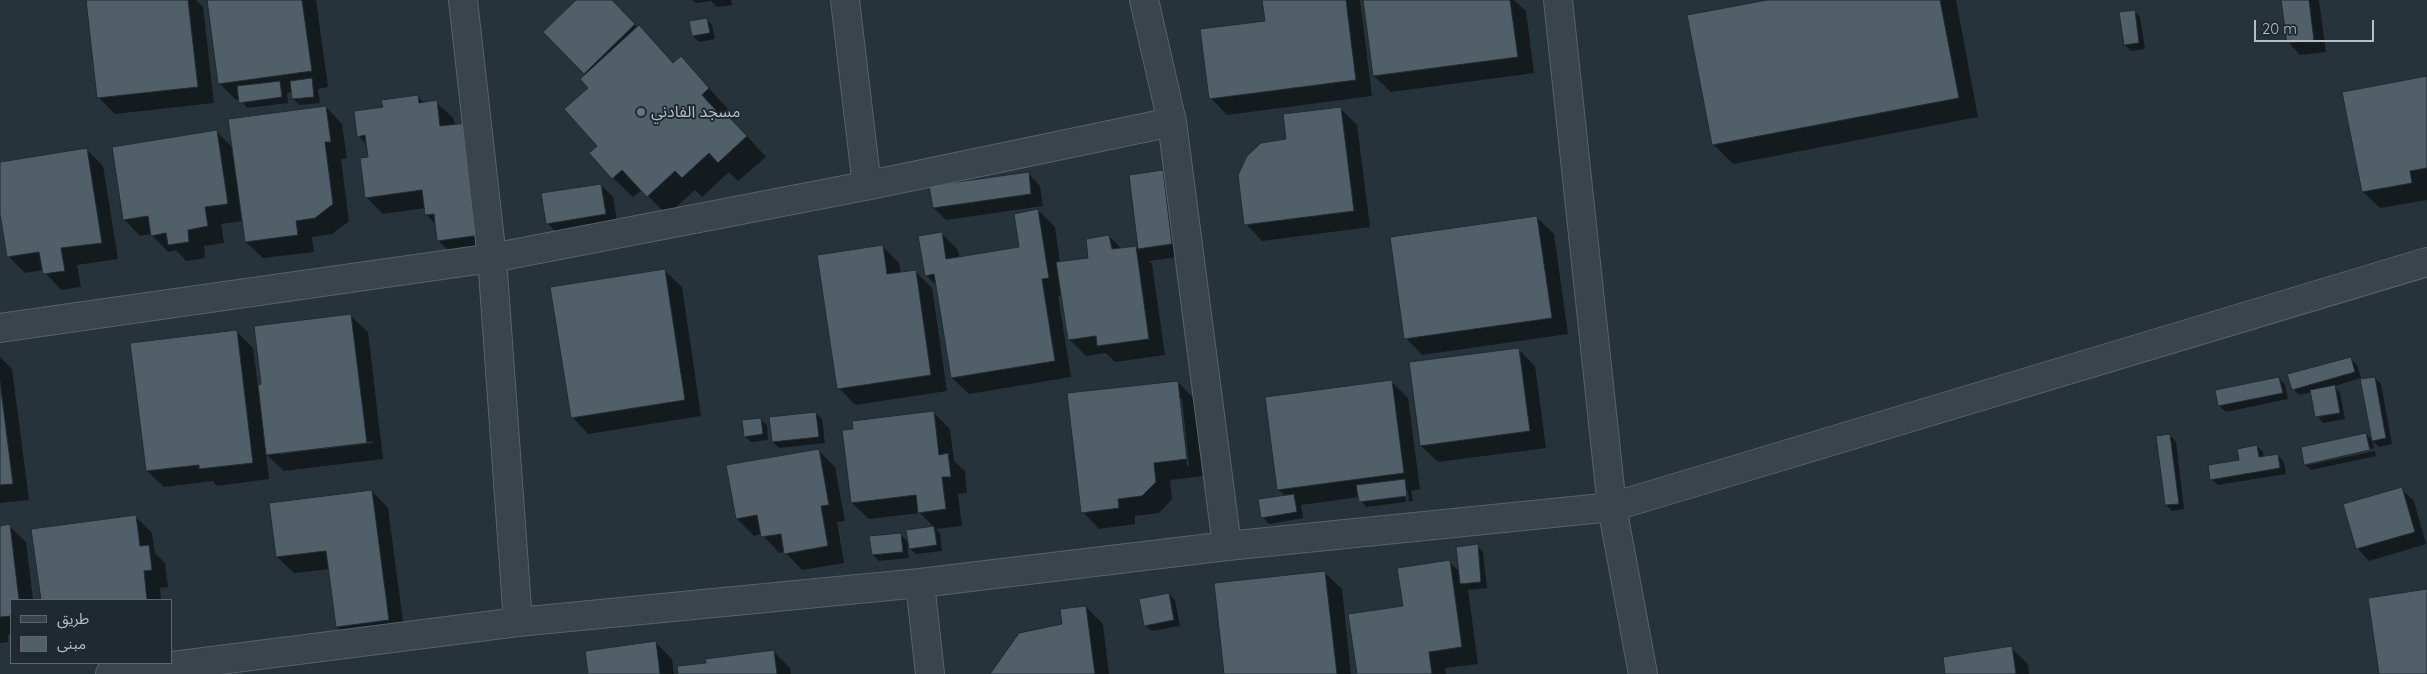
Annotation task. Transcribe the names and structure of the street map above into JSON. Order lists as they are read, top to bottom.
{
  "places": ["مسجد الفادني"],
  "legend": ["طريق", "مبنى"],
  "scale_bar": "20 m"
}
